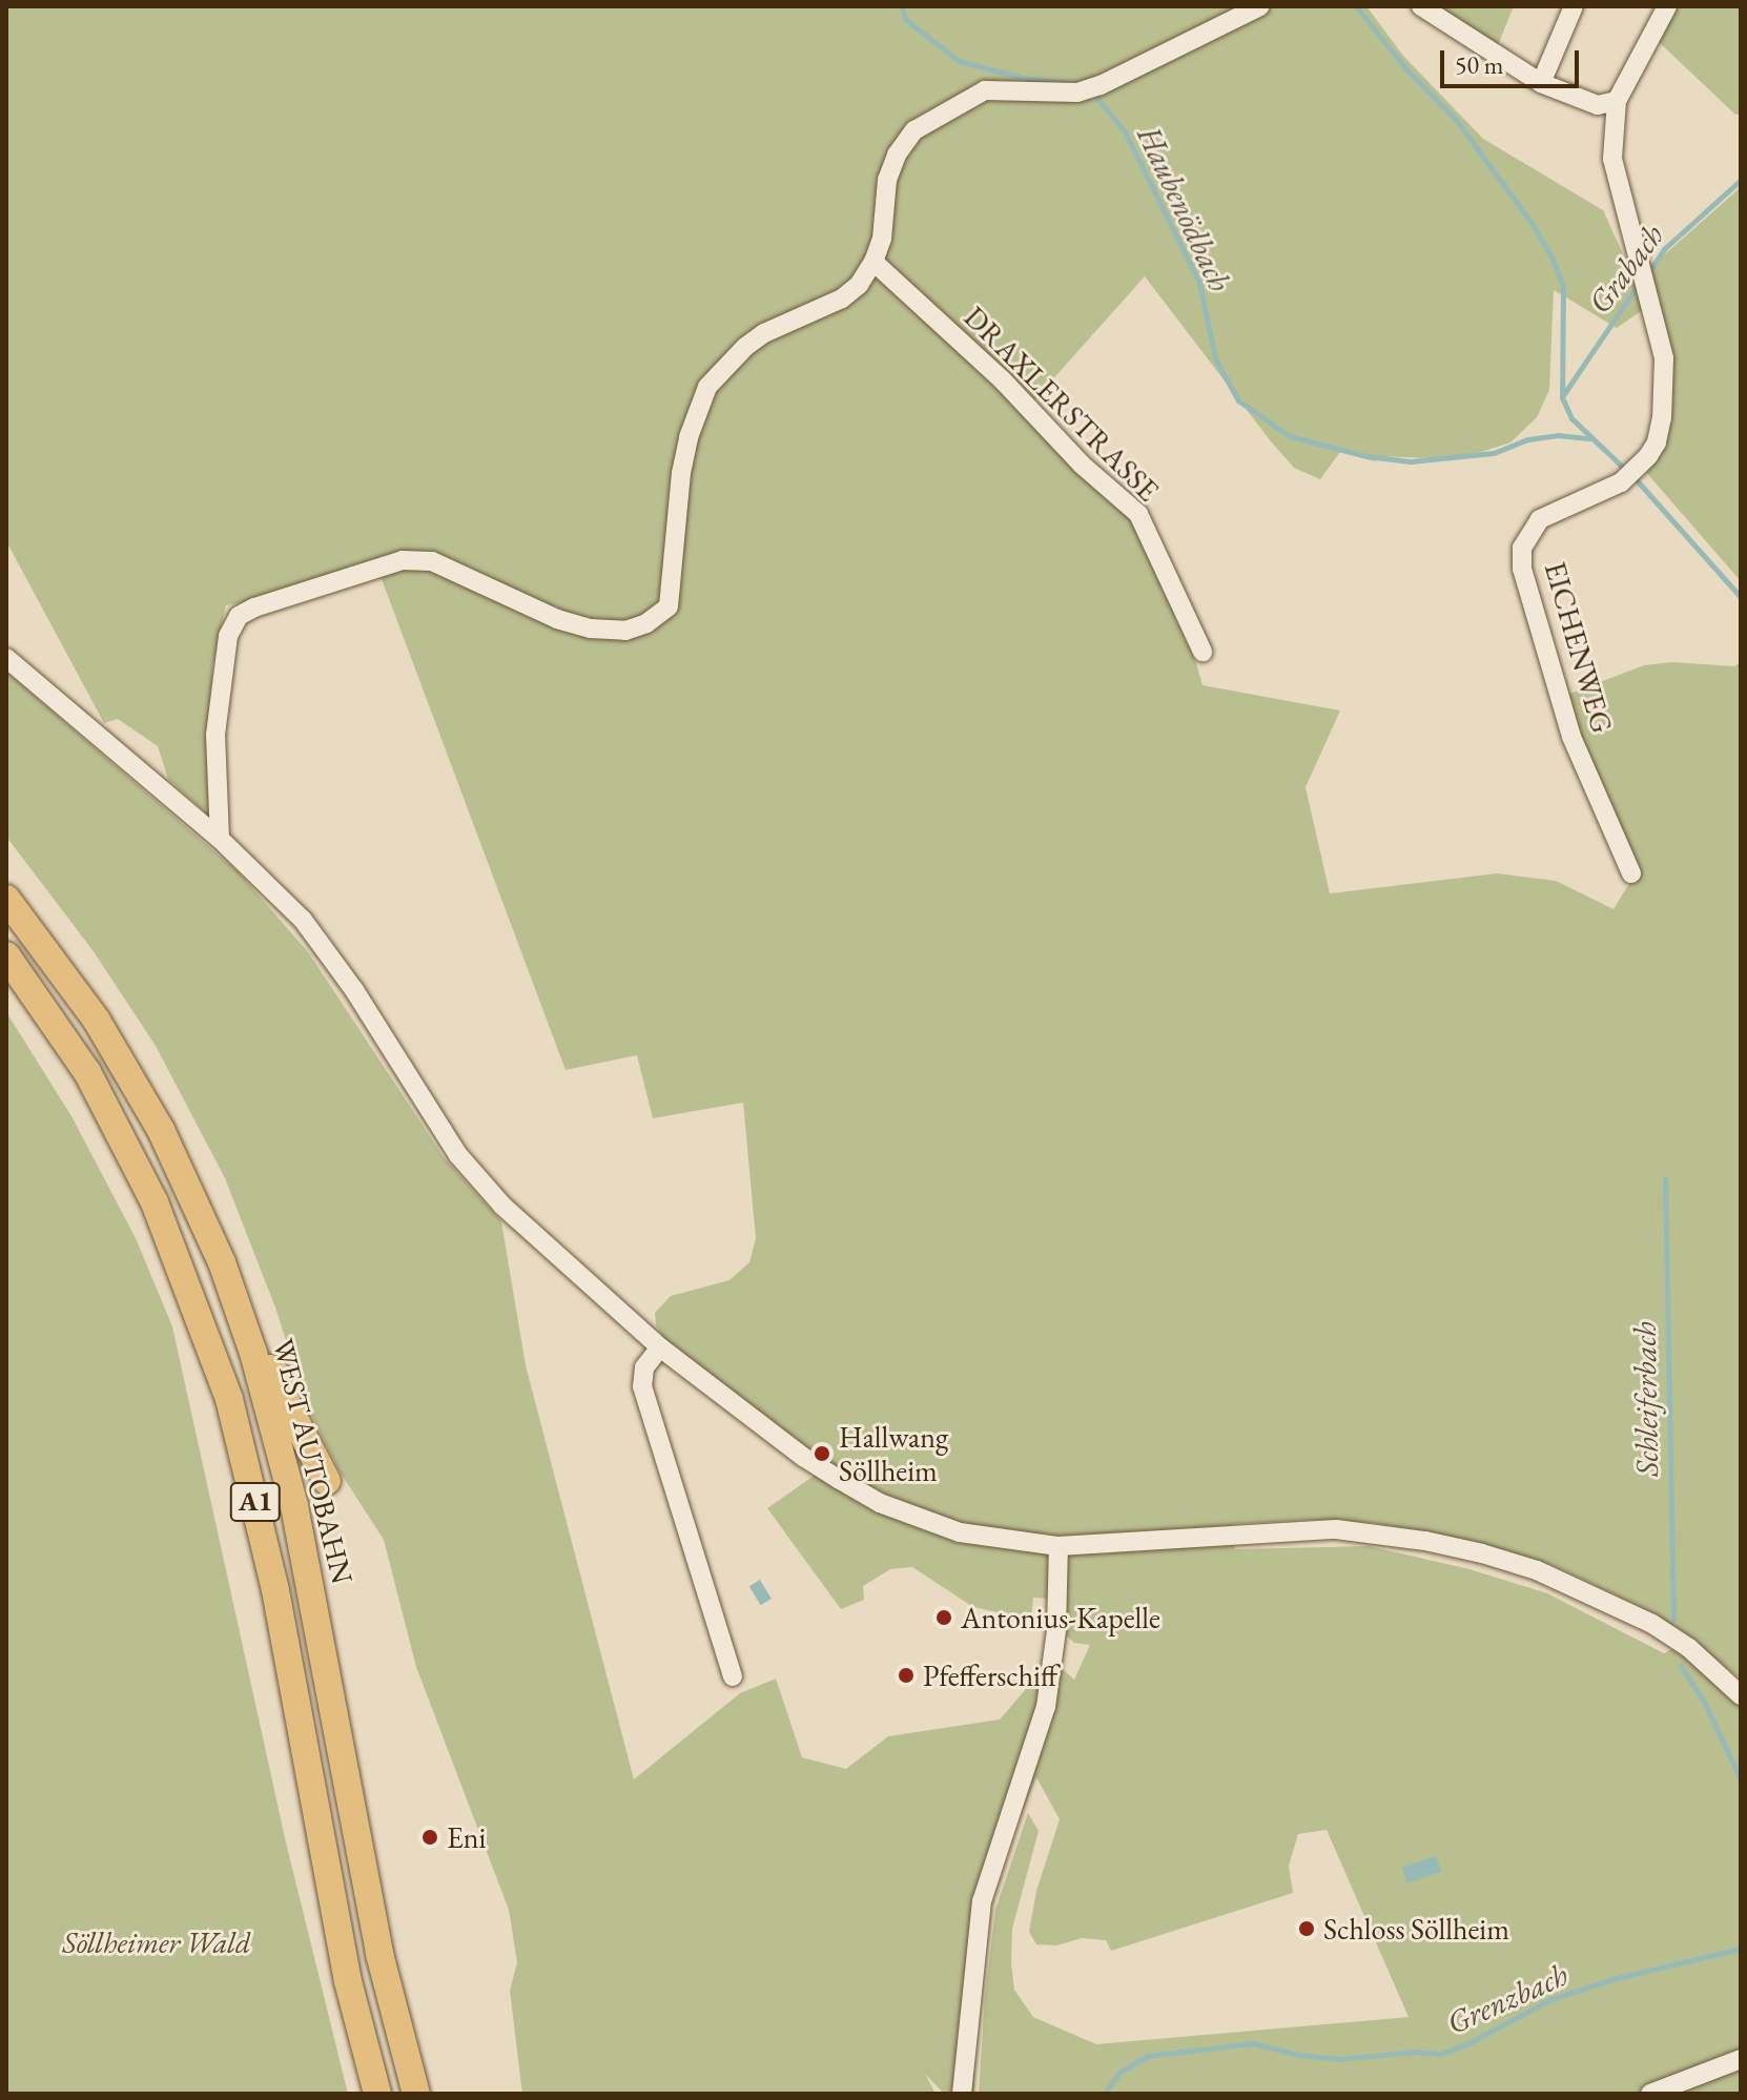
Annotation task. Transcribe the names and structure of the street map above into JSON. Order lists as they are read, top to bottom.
{
  "streets": {
    "highway": ["WEST AUTOBAHN", "A1"],
    "street": ["DRAXLERSTRASSE", "EICHENWEG"]
  },
  "water": [
    "Haubenödbach",
    "Grabach",
    "Schleiferbach",
    "Grenzbach"
  ],
  "parks": ["Söllheimer Wald"],
  "places": [
    "Hallwang Söllheim",
    "Antonius-Kapelle",
    "Pfefferschiff",
    "Eni",
    "Schloss Söllheim"
  ],
  "scale_bar": "50 m"
}
